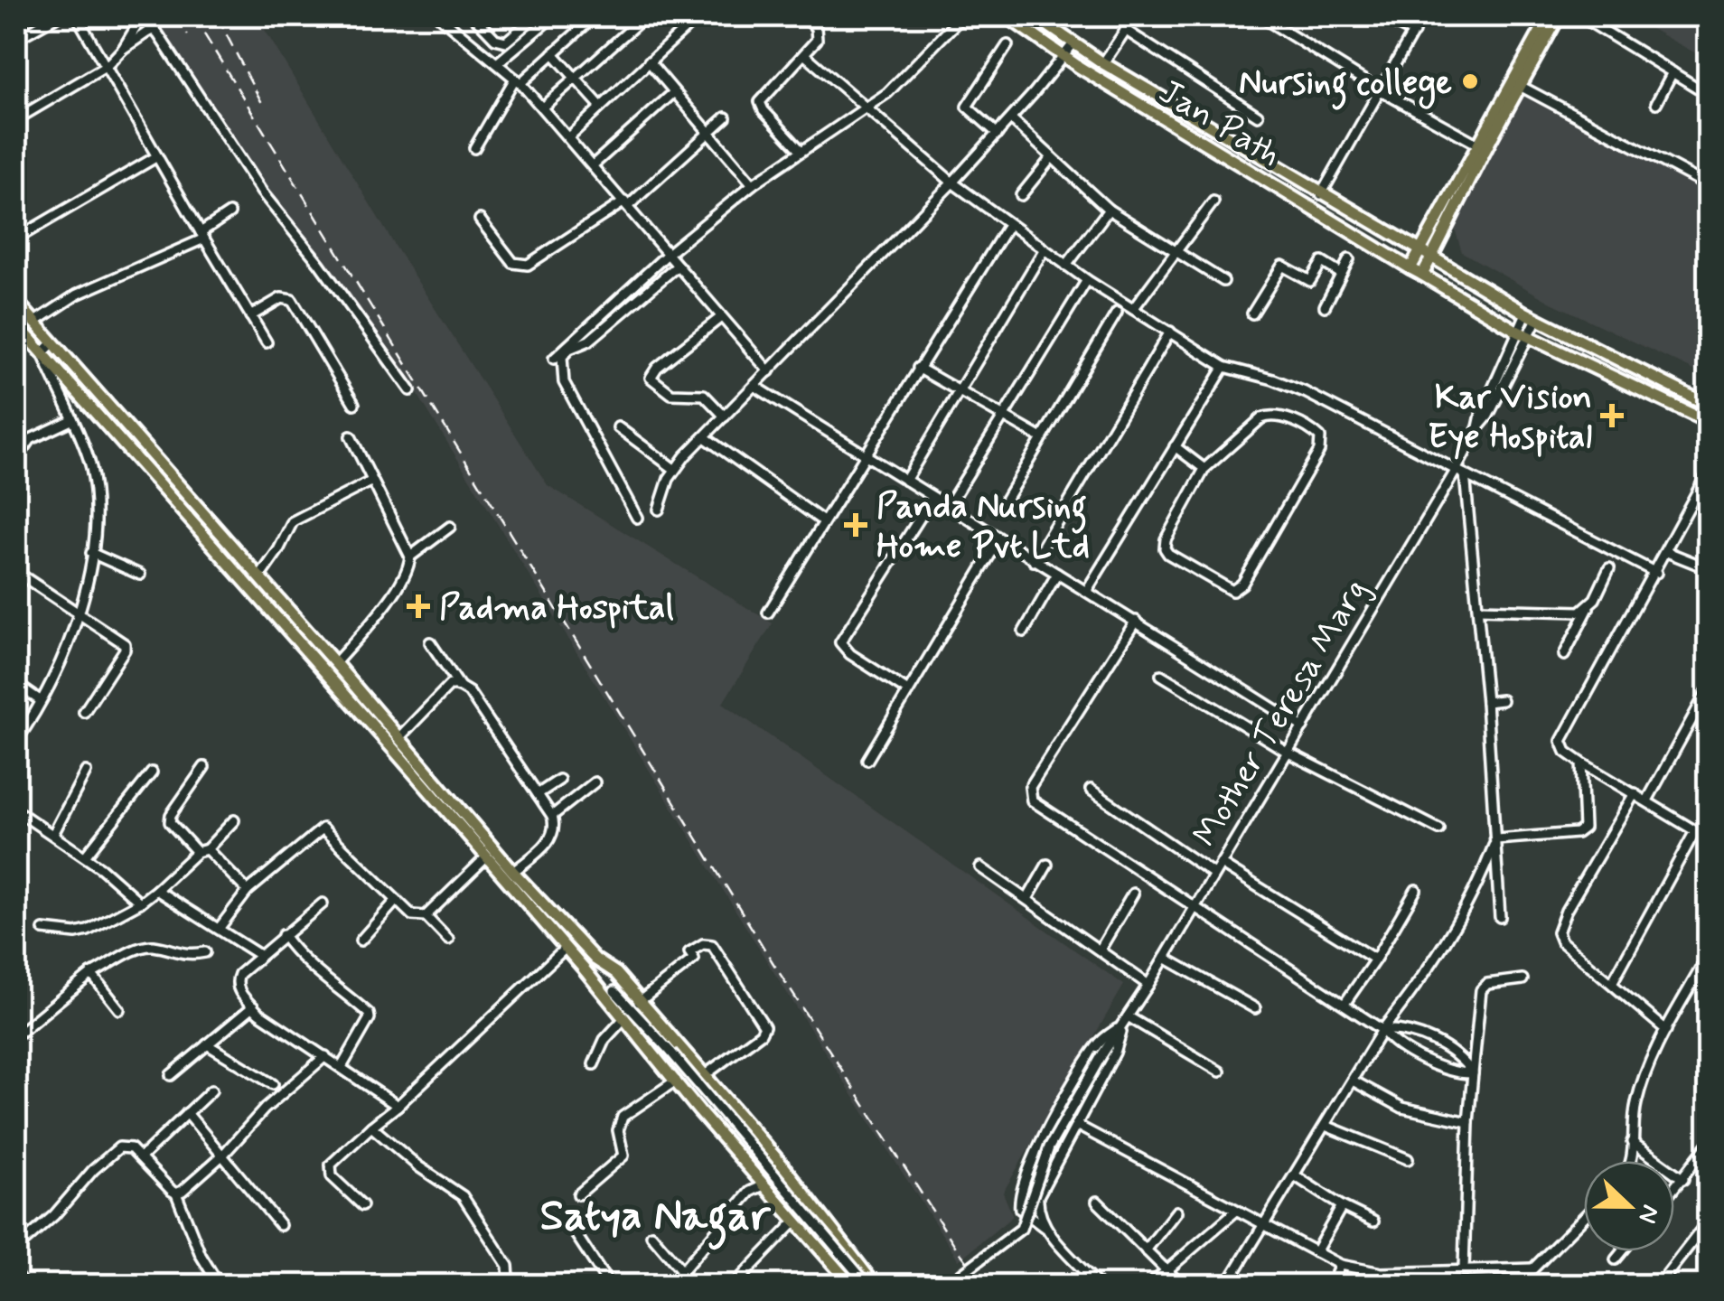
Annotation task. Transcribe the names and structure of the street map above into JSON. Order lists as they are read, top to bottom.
{
  "streets": {
    "main road": ["Jan Path"],
    "street": ["Mother Teresa Marg"]
  },
  "districts": ["Satya Nagar"],
  "places": {
    "other": ["Nursing college"],
    "health": ["Kar Vision Eye Hospital", "Panda Nursing Home Pvt Ltd", "Padma Hospital"]
  },
  "north": "right"
}
